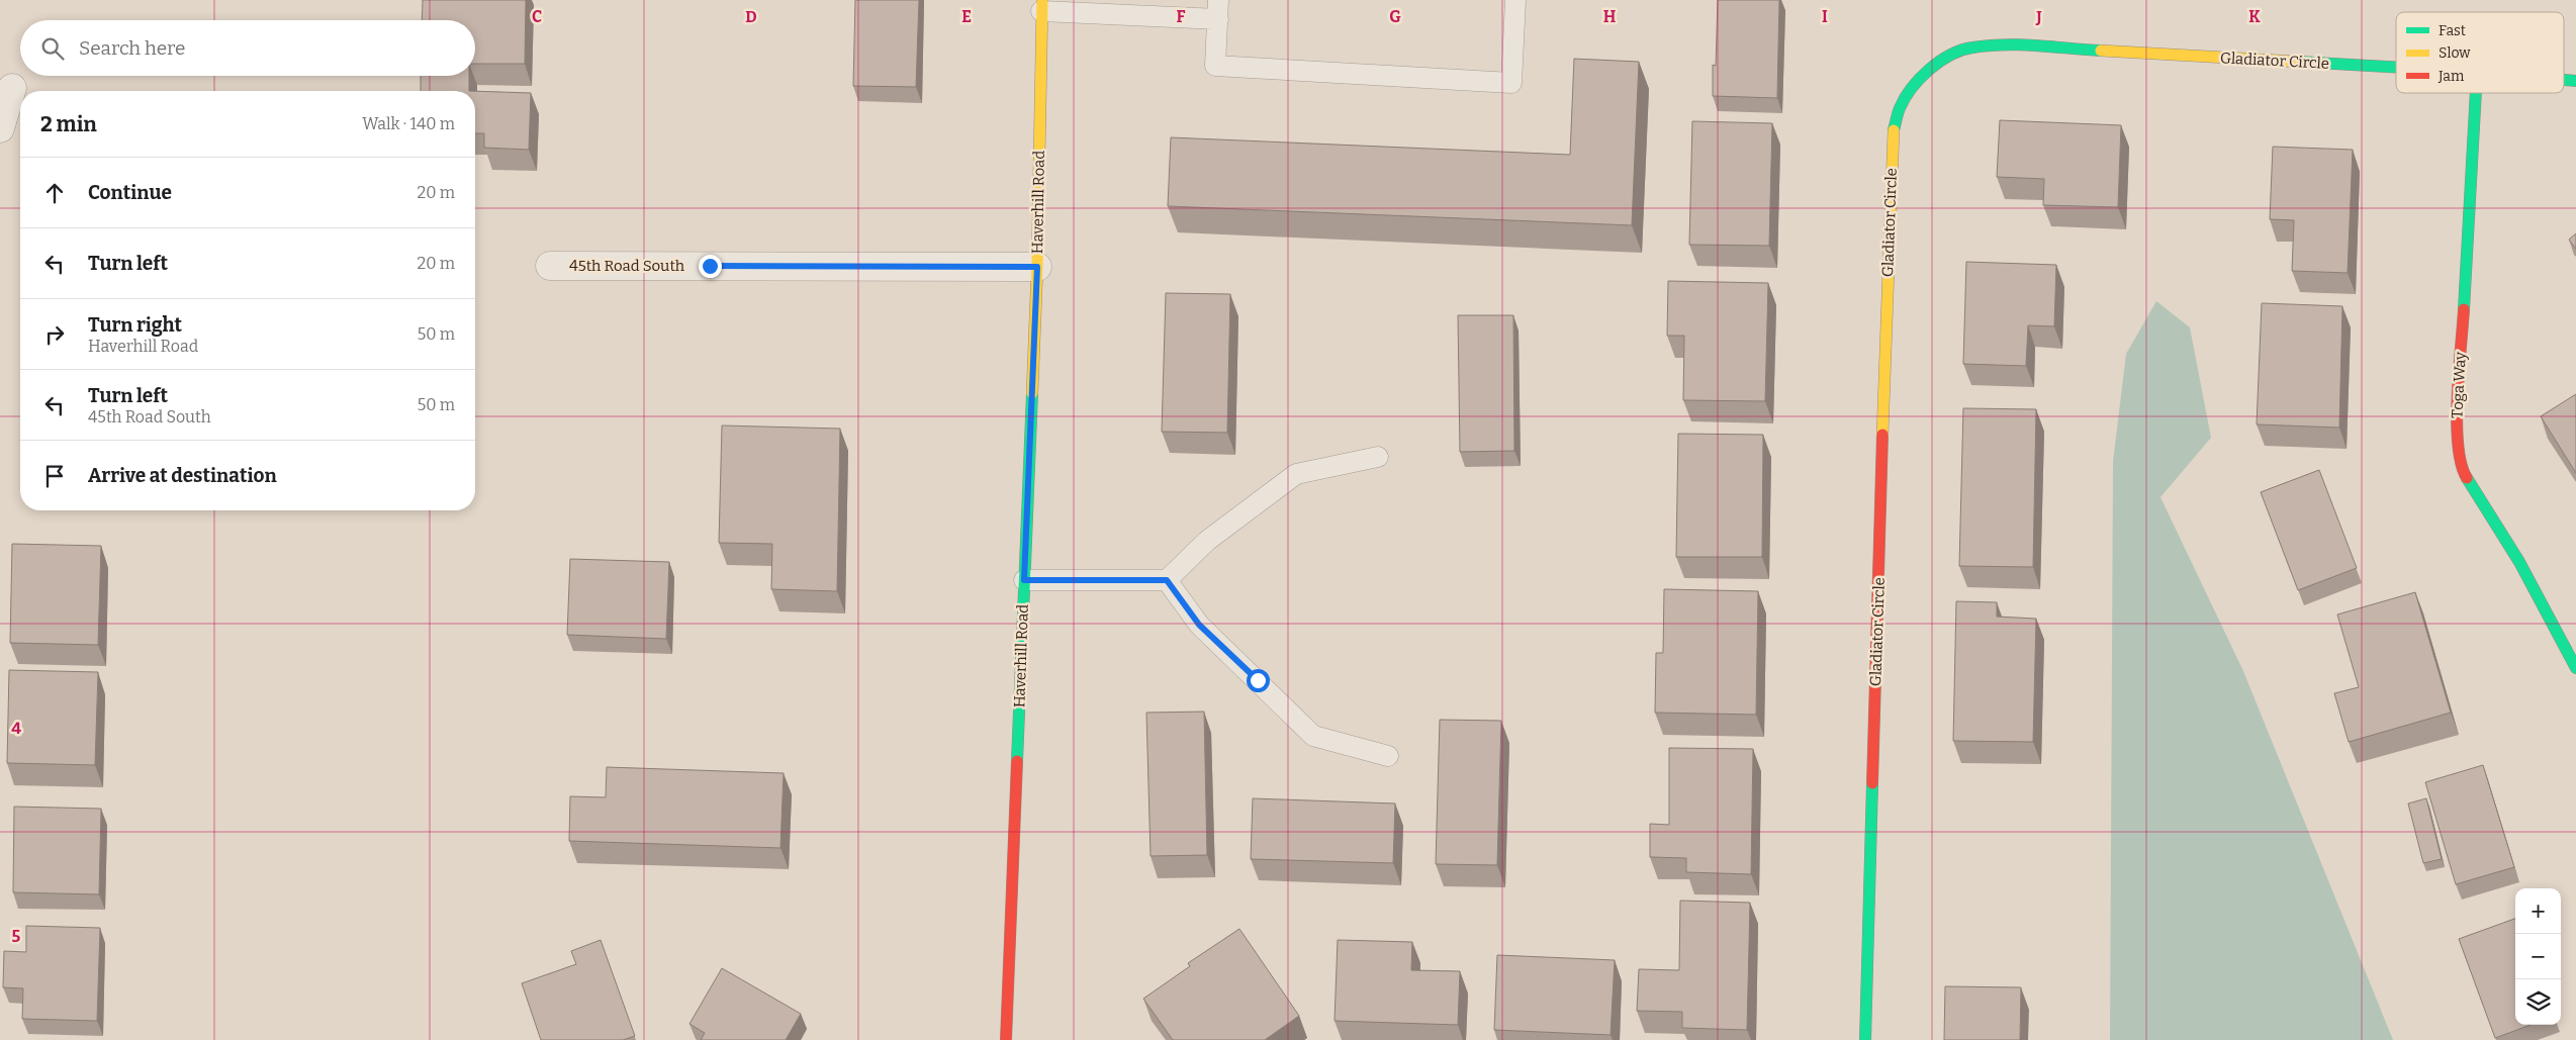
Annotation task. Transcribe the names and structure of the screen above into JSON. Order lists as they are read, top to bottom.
{
  "streets": {
    "street": [
      "Gladiator Circle",
      "Haverhill Road",
      "45th Road South",
      "Toga Way"
    ]
  },
  "crossings": [
    ["Haverhill Road", "45th Road South"]
  ],
  "legend": ["Fast", "Slow", "Jam"],
  "page": {
    "search": "Search here",
    "heading": ["2 min", "Walk · 140 m"],
    "list": [
      ["Continue", "20 m"],
      ["Turn left", "20 m"],
      ["Turn right", "Haverhill Road", "50 m"],
      ["Turn left", "45th Road South", "50 m"],
      "Arrive at destination"
    ],
    "map_buttons": ["+", "−"]
  },
  "grid": {
    "columns": [
      "C",
      "D",
      "E",
      "F",
      "G",
      "H",
      "I",
      "J",
      "K"
    ],
    "rows": ["4", "5"]
  }
}
